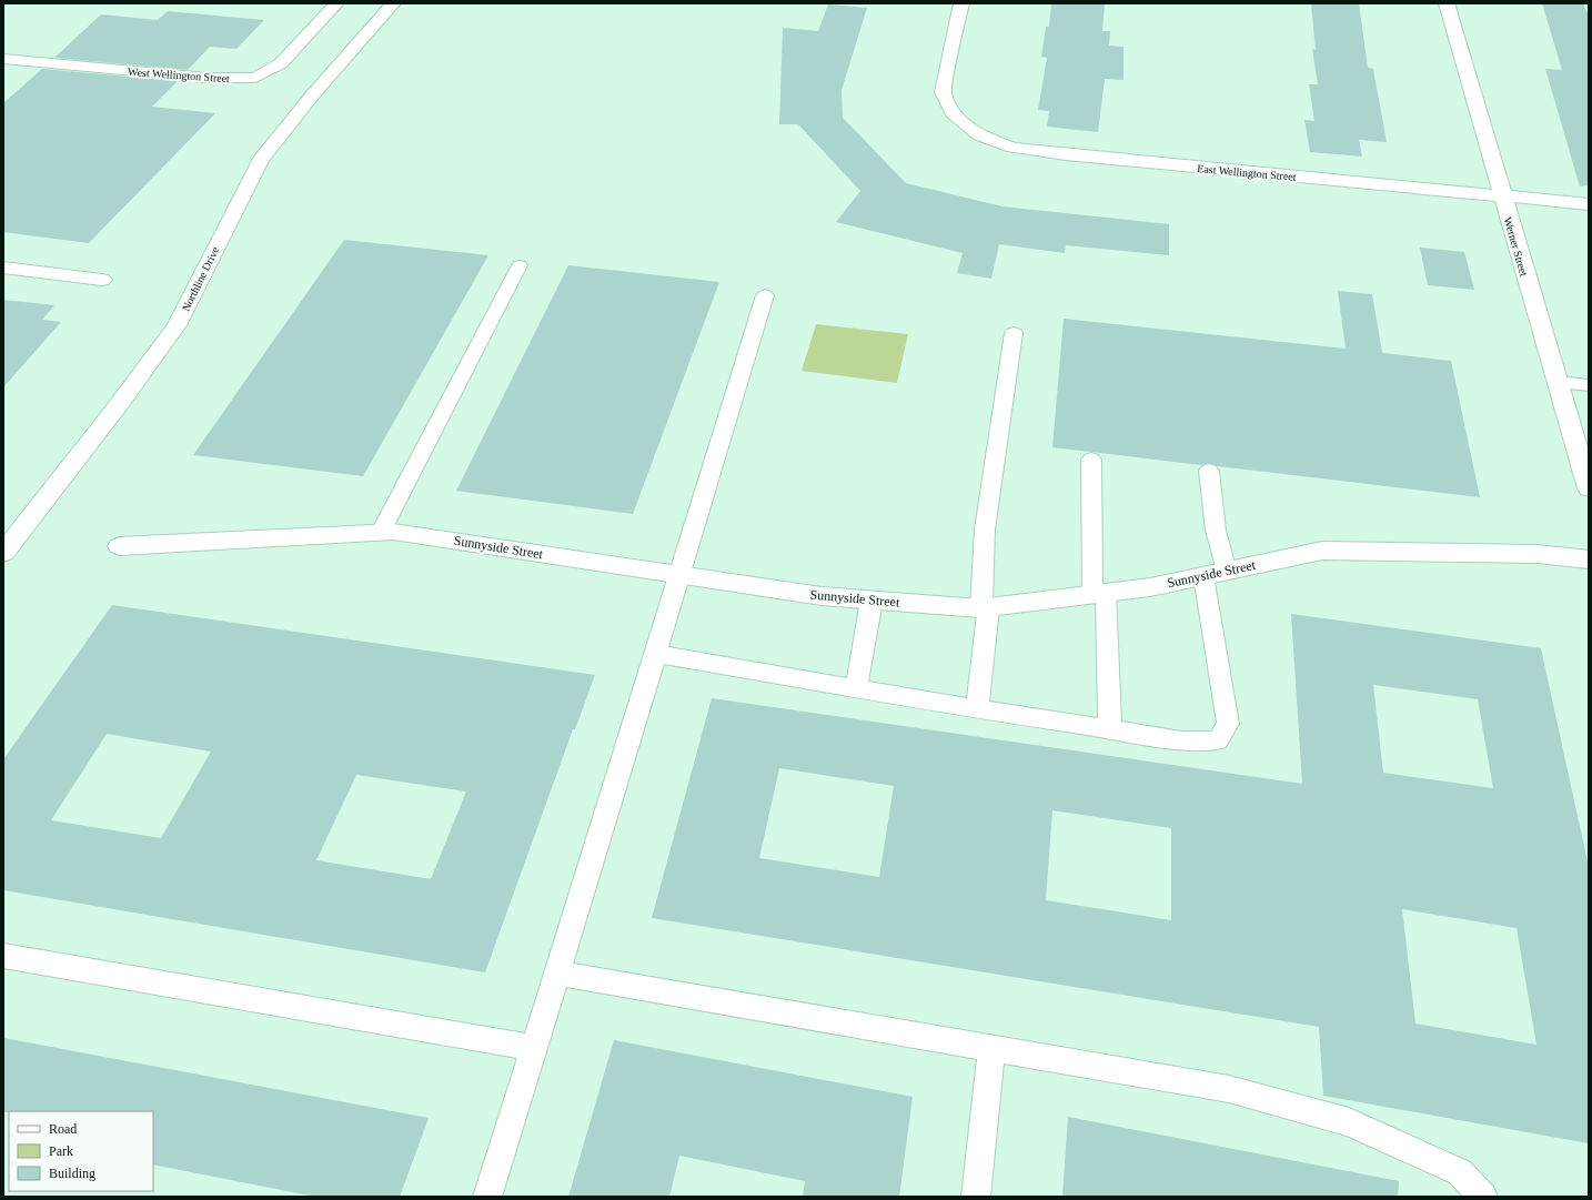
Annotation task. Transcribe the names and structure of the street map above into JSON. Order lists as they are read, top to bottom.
{
  "streets": {
    "street": [
      "West Wellington Street",
      "East Wellington Street",
      "Werner Street",
      "Northline Drive",
      "Sunnyside Street"
    ]
  },
  "crossings": [
    ["East Wellington Street", "Werner Street"]
  ],
  "legend": ["Road", "Park", "Building"]
}
